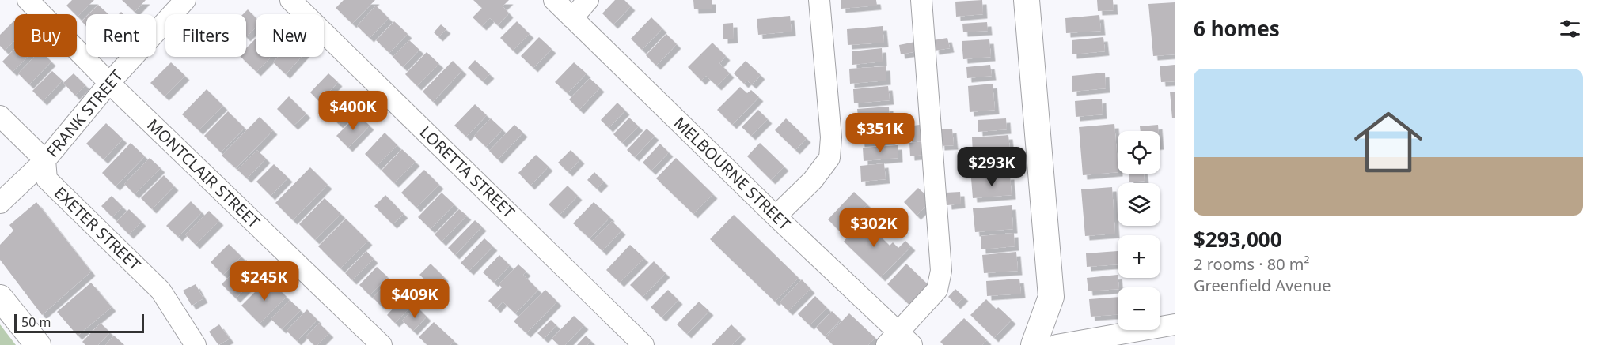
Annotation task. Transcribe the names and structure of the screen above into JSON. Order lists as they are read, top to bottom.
{
  "streets": {
    "street": [
      "FRANK STREET",
      "LORETTA STREET",
      "MONTCLAIR STREET",
      "MELBOURNE STREET",
      "EXETER STREET"
    ]
  },
  "crossings": [
    ["FRANK STREET", "MONTCLAIR STREET"],
    ["FRANK STREET", "EXETER STREET"]
  ],
  "scale_bar": "50 m",
  "page": {
    "heading": "6 homes",
    "chip": [
      "Buy",
      "Rent",
      "Filters",
      "New"
    ],
    "list": [
      {
        "name": "$293,000",
        "note": "2 rooms · 80 m² · Greenfield Avenue"
      }
    ],
    "price": [
      "$400K",
      "$351K",
      "$293K",
      "$302K",
      "$245K",
      "$409K"
    ],
    "map_buttons": ["+", "−"],
    "scale": "50 m"
  }
}
